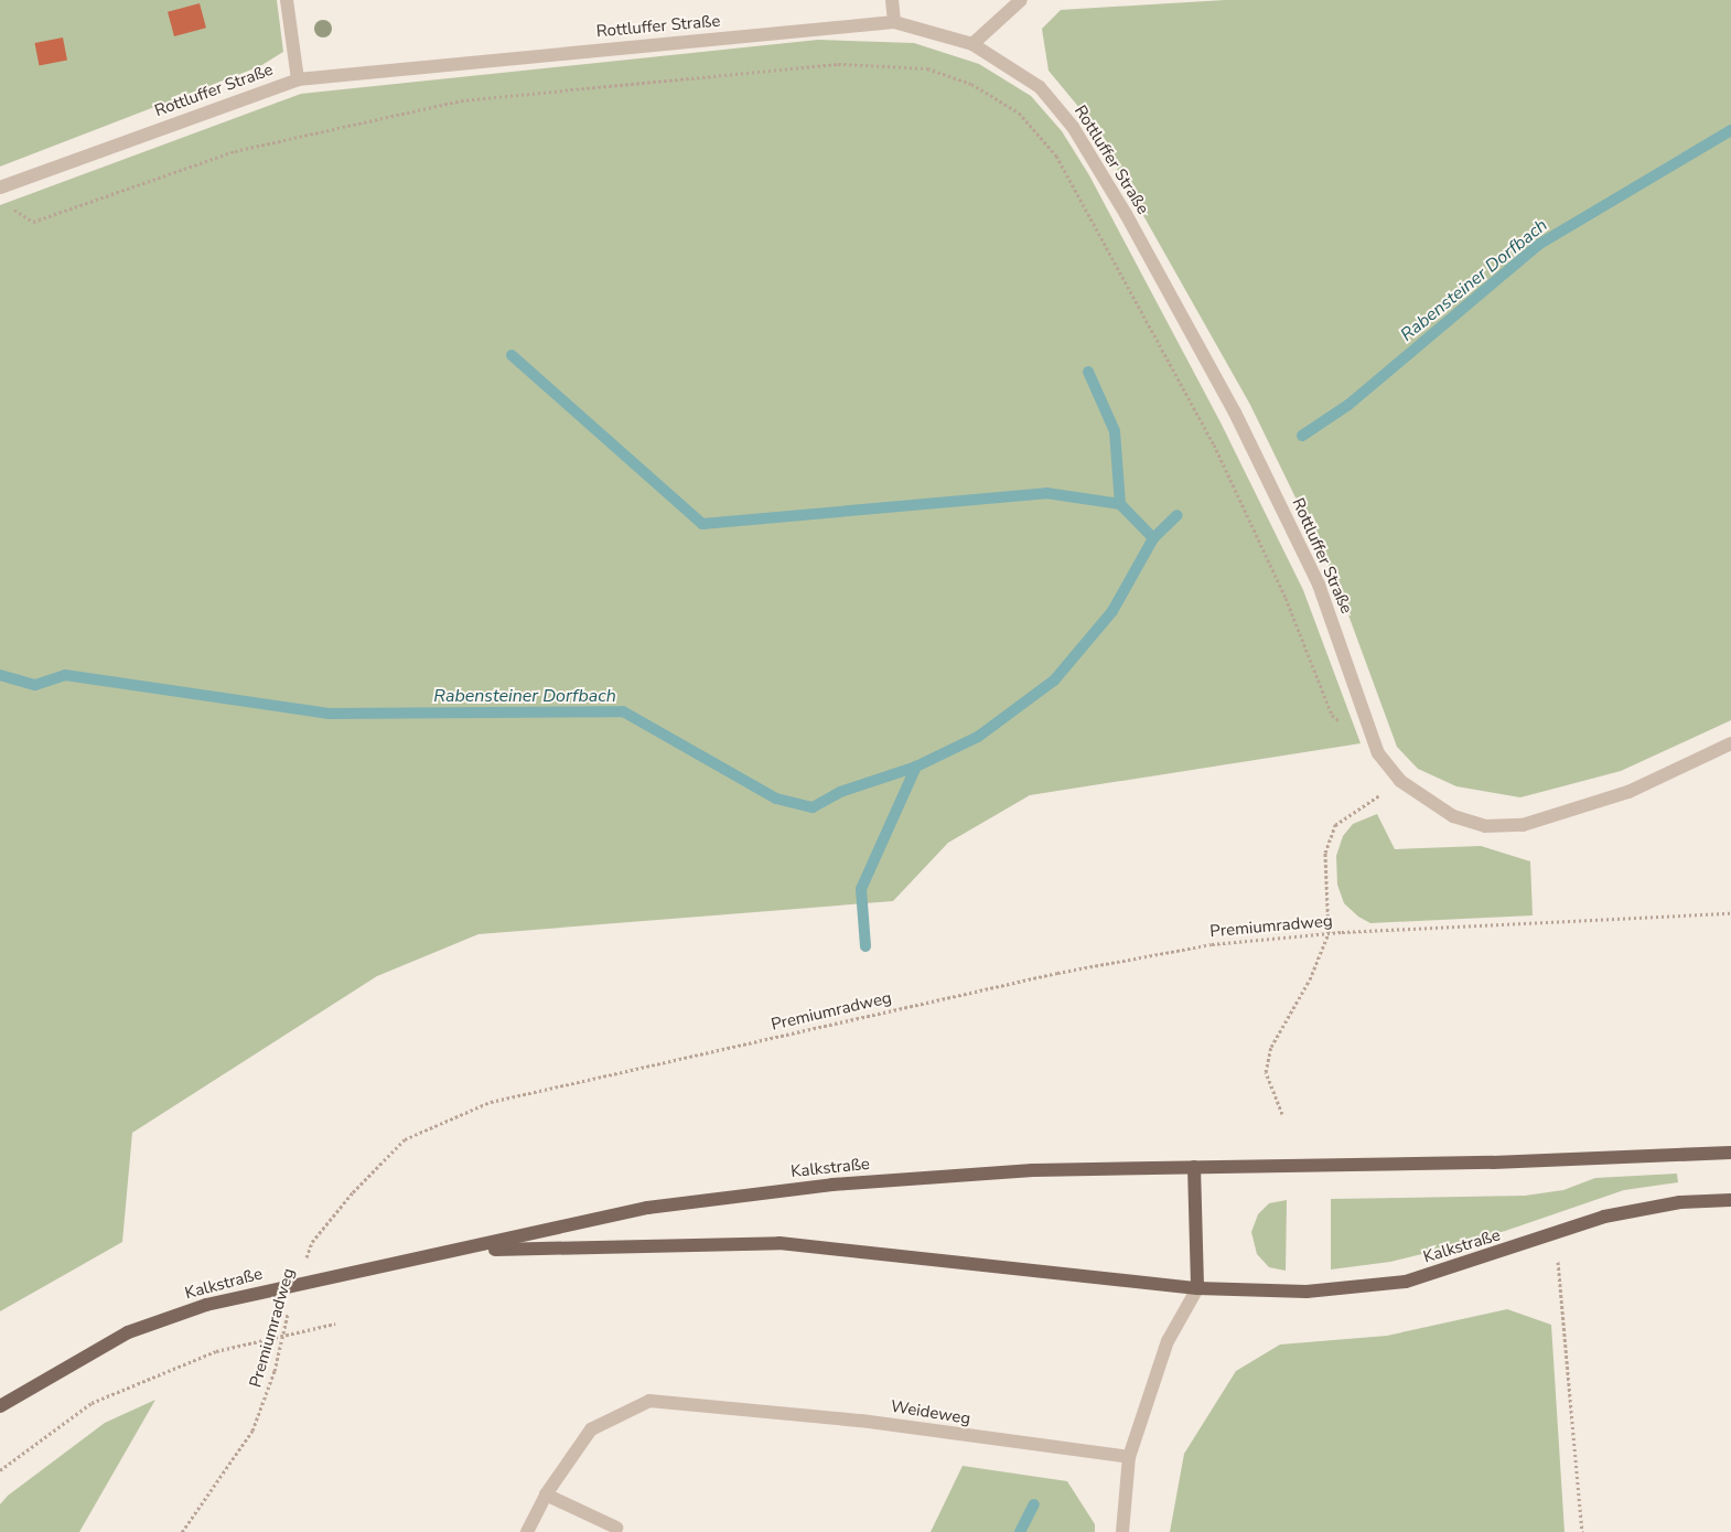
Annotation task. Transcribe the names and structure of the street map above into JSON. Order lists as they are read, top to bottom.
{
  "streets": {
    "main road": ["Kalkstraße"],
    "street": ["Rottluffer Straße", "Weideweg"],
    "path": ["Premiumradweg"]
  },
  "water": ["Rabensteiner Dorfbach"]
}
